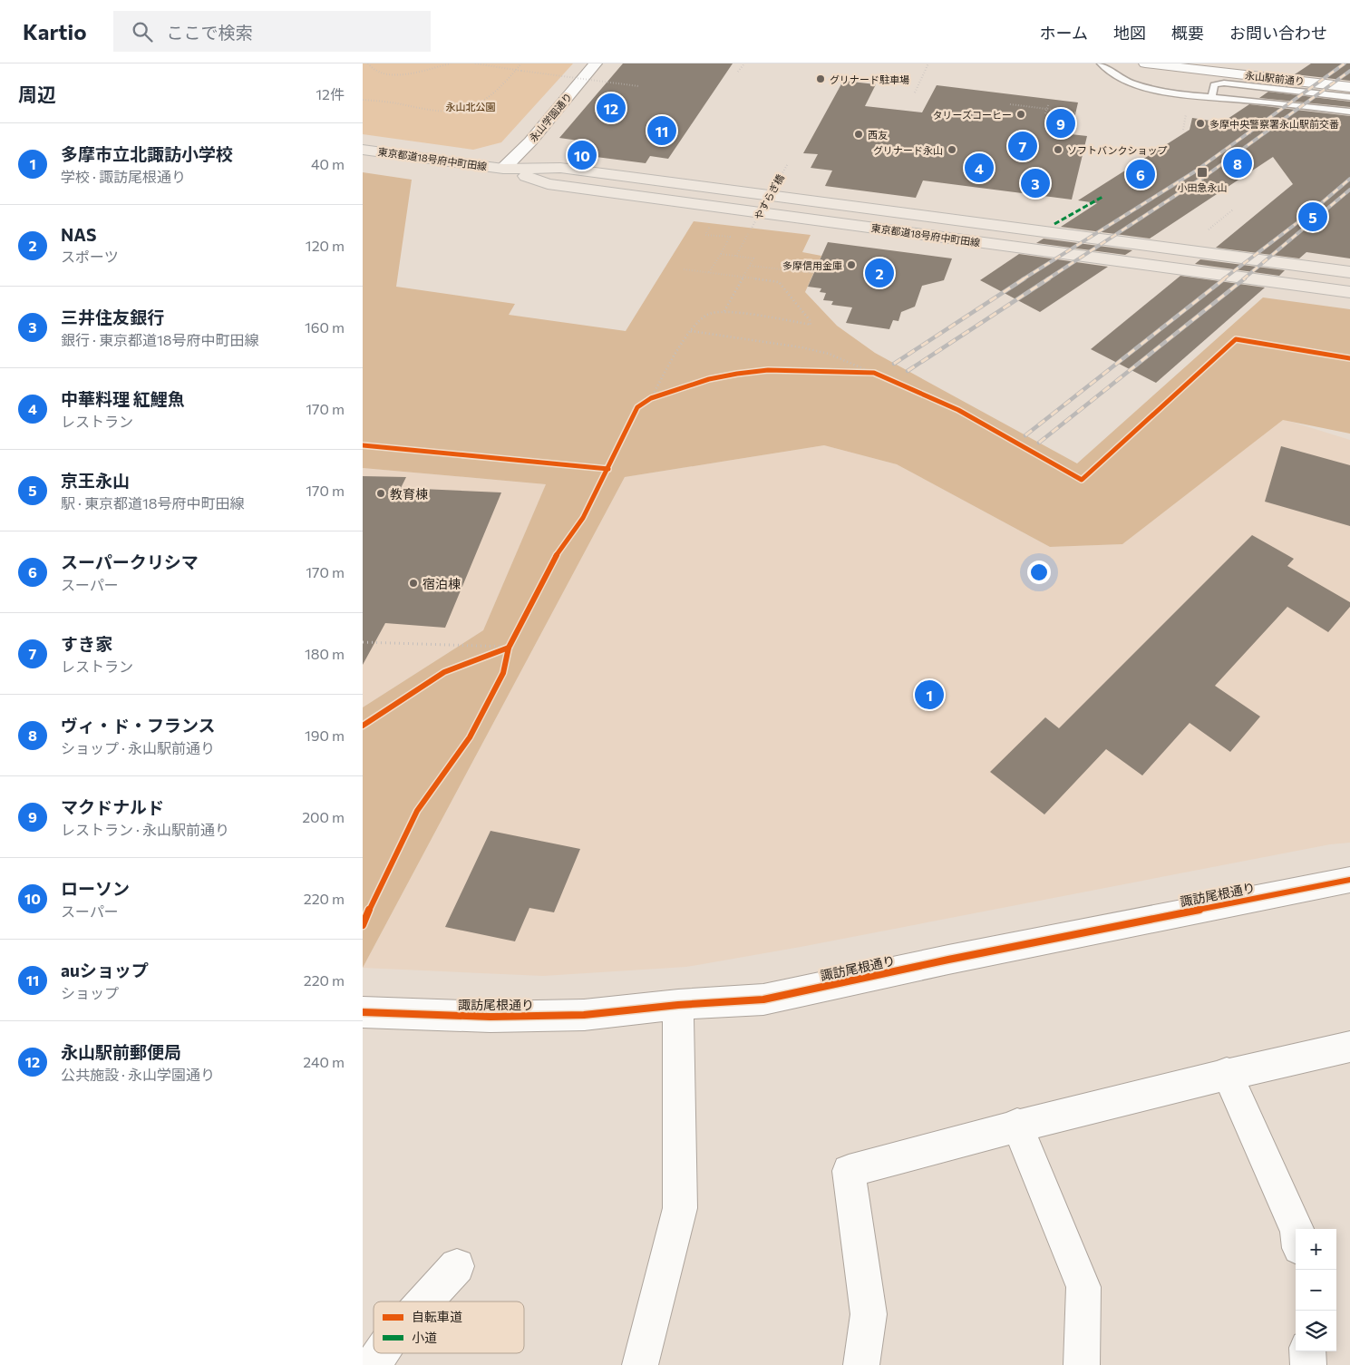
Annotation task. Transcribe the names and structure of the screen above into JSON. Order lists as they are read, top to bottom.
{
  "streets": {
    "main road": ["東京都道18号府中町田線"],
    "street": ["永山駅前通り", "永山学園通り", "諏訪尾根通り"],
    "path": ["やすらぎ橋"]
  },
  "crossings": [
    ["永山学園通り", "東京都道18号府中町田線"]
  ],
  "parks": ["永山北公園"],
  "places": {
    "other": [
      "グリナード駐車場",
      "タリーズコーヒー",
      "多摩中央警察署永山駅前交番",
      "西友",
      "グリナード永山",
      "ソフトバンクショップ",
      "多摩信用金庫",
      "教育棟",
      "宿泊棟"
    ],
    "transit": ["小田急永山"]
  },
  "legend": ["自転車道", "小道"],
  "page": {
    "header": "Kartio",
    "search": "ここで検索",
    "nav": [
      "ホーム",
      "地図",
      "概要",
      "お問い合わせ"
    ],
    "heading": ["周辺", "12件"],
    "pins": [
      "12",
      "9",
      "11",
      "7",
      "10",
      "8",
      "4",
      "6",
      "3",
      "5",
      "2",
      "1"
    ],
    "list": [
      {
        "mark": "1",
        "name": "多摩市立北諏訪小学校",
        "note": "学校 · 諏訪尾根通り",
        "value": "40 m"
      },
      {
        "mark": "2",
        "name": "NAS",
        "note": "スポーツ",
        "value": "120 m"
      },
      {
        "mark": "3",
        "name": "三井住友銀行",
        "note": "銀行 · 東京都道18号府中町田線",
        "value": "160 m"
      },
      {
        "mark": "4",
        "name": "中華料理 紅鯉魚",
        "note": "レストラン",
        "value": "170 m"
      },
      {
        "mark": "5",
        "name": "京王永山",
        "note": "駅 · 東京都道18号府中町田線",
        "value": "170 m"
      },
      {
        "mark": "6",
        "name": "スーパークリシマ",
        "note": "スーパー",
        "value": "170 m"
      },
      {
        "mark": "7",
        "name": "すき家",
        "note": "レストラン",
        "value": "180 m"
      },
      {
        "mark": "8",
        "name": "ヴィ・ド・フランス",
        "note": "ショップ · 永山駅前通り",
        "value": "190 m"
      },
      {
        "mark": "9",
        "name": "マクドナルド",
        "note": "レストラン · 永山駅前通り",
        "value": "200 m"
      },
      {
        "mark": "10",
        "name": "ローソン",
        "note": "スーパー",
        "value": "220 m"
      },
      {
        "mark": "11",
        "name": "auショップ",
        "note": "ショップ",
        "value": "220 m"
      },
      {
        "mark": "12",
        "name": "永山駅前郵便局",
        "note": "公共施設 · 永山学園通り",
        "value": "240 m"
      }
    ],
    "map_buttons": ["+", "−"]
  }
}
